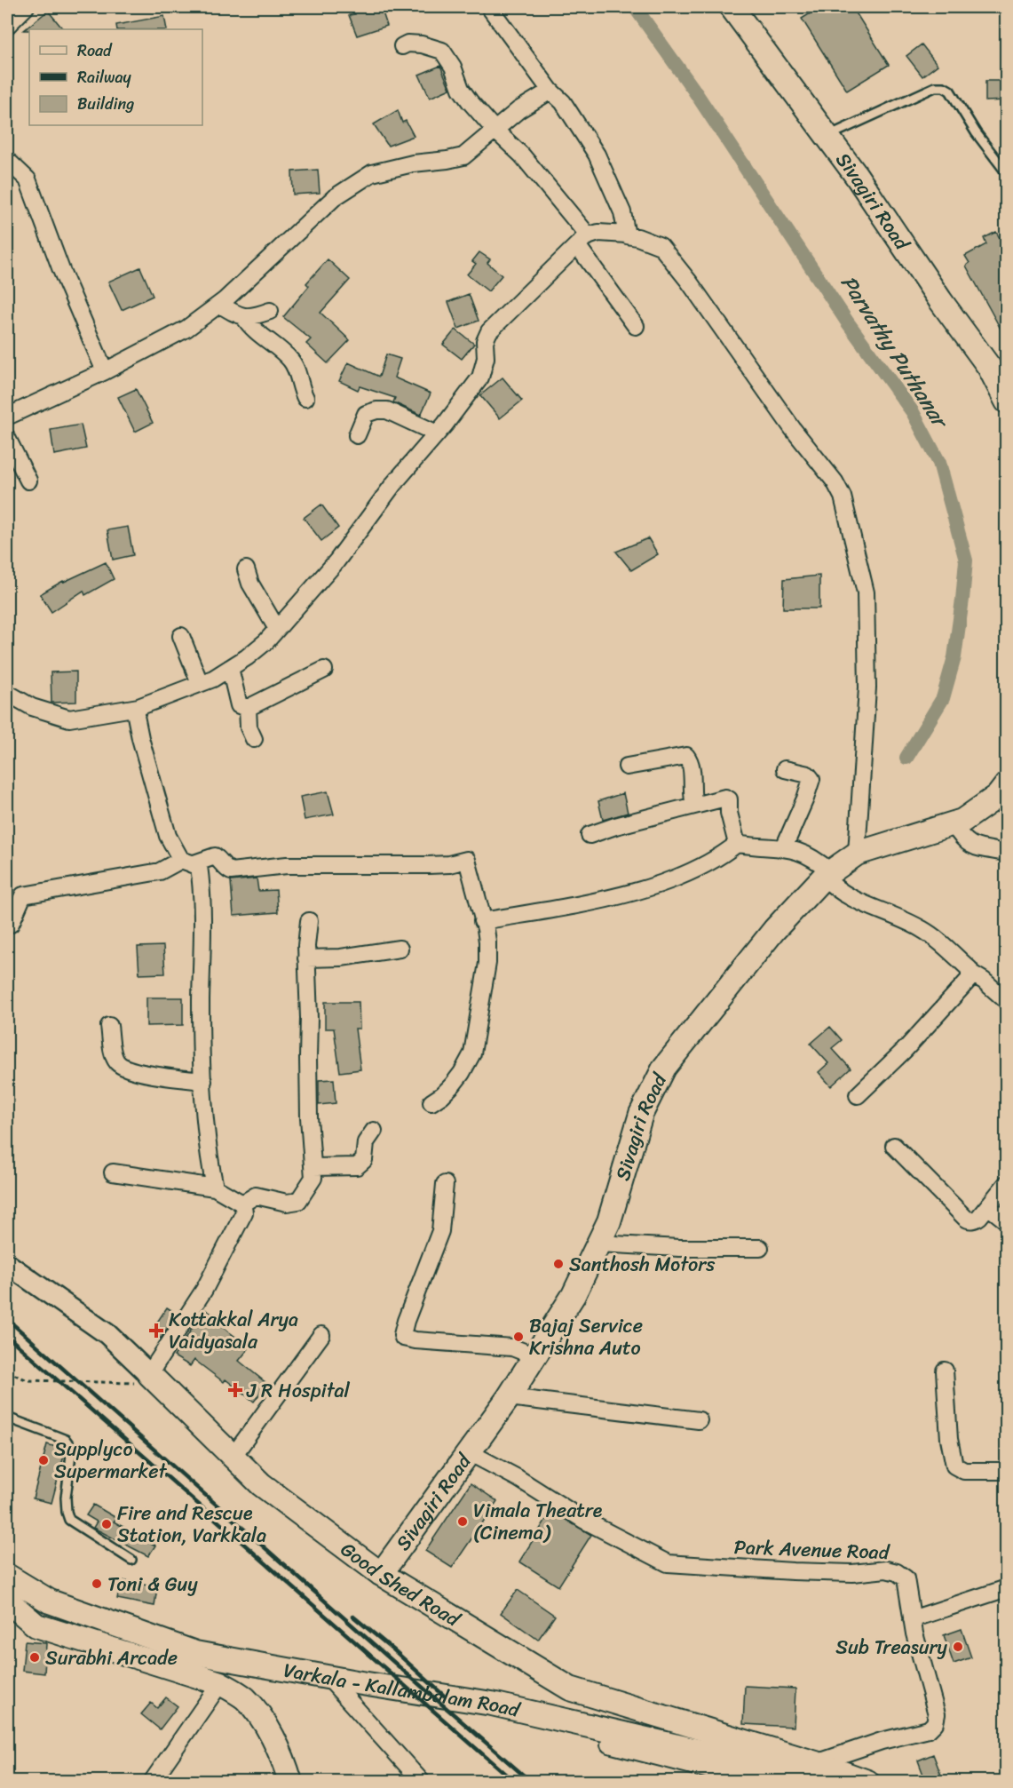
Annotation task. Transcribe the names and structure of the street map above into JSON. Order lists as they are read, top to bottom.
{
  "streets": {
    "main road": ["Sivagiri Road", "Good Shed Road", "Varkala - Kallambalam Road"],
    "street": ["Park Avenue Road"]
  },
  "crossings": [
    ["Sivagiri Road", "Park Avenue Road"],
    ["Sivagiri Road", "Good Shed Road"],
    ["Park Avenue Road", "Good Shed Road"],
    ["Park Avenue Road", "Varkala - Kallambalam Road"],
    ["Good Shed Road", "Varkala - Kallambalam Road"]
  ],
  "water": ["Parvathy Puthanar"],
  "places": {
    "other": [
      "Santhosh Motors",
      "Bajaj Service Krishna Auto",
      "Supplyco Supermarket",
      "Vimala Theatre (Cinema)",
      "Fire and Rescue Station, Varkkala",
      "Toni & Guy",
      "Sub Treasury",
      "Surabhi Arcade"
    ],
    "health": ["Kottakkal Arya Vaidyasala", "J R Hospital"]
  },
  "legend": ["Road", "Railway", "Building"]
}
